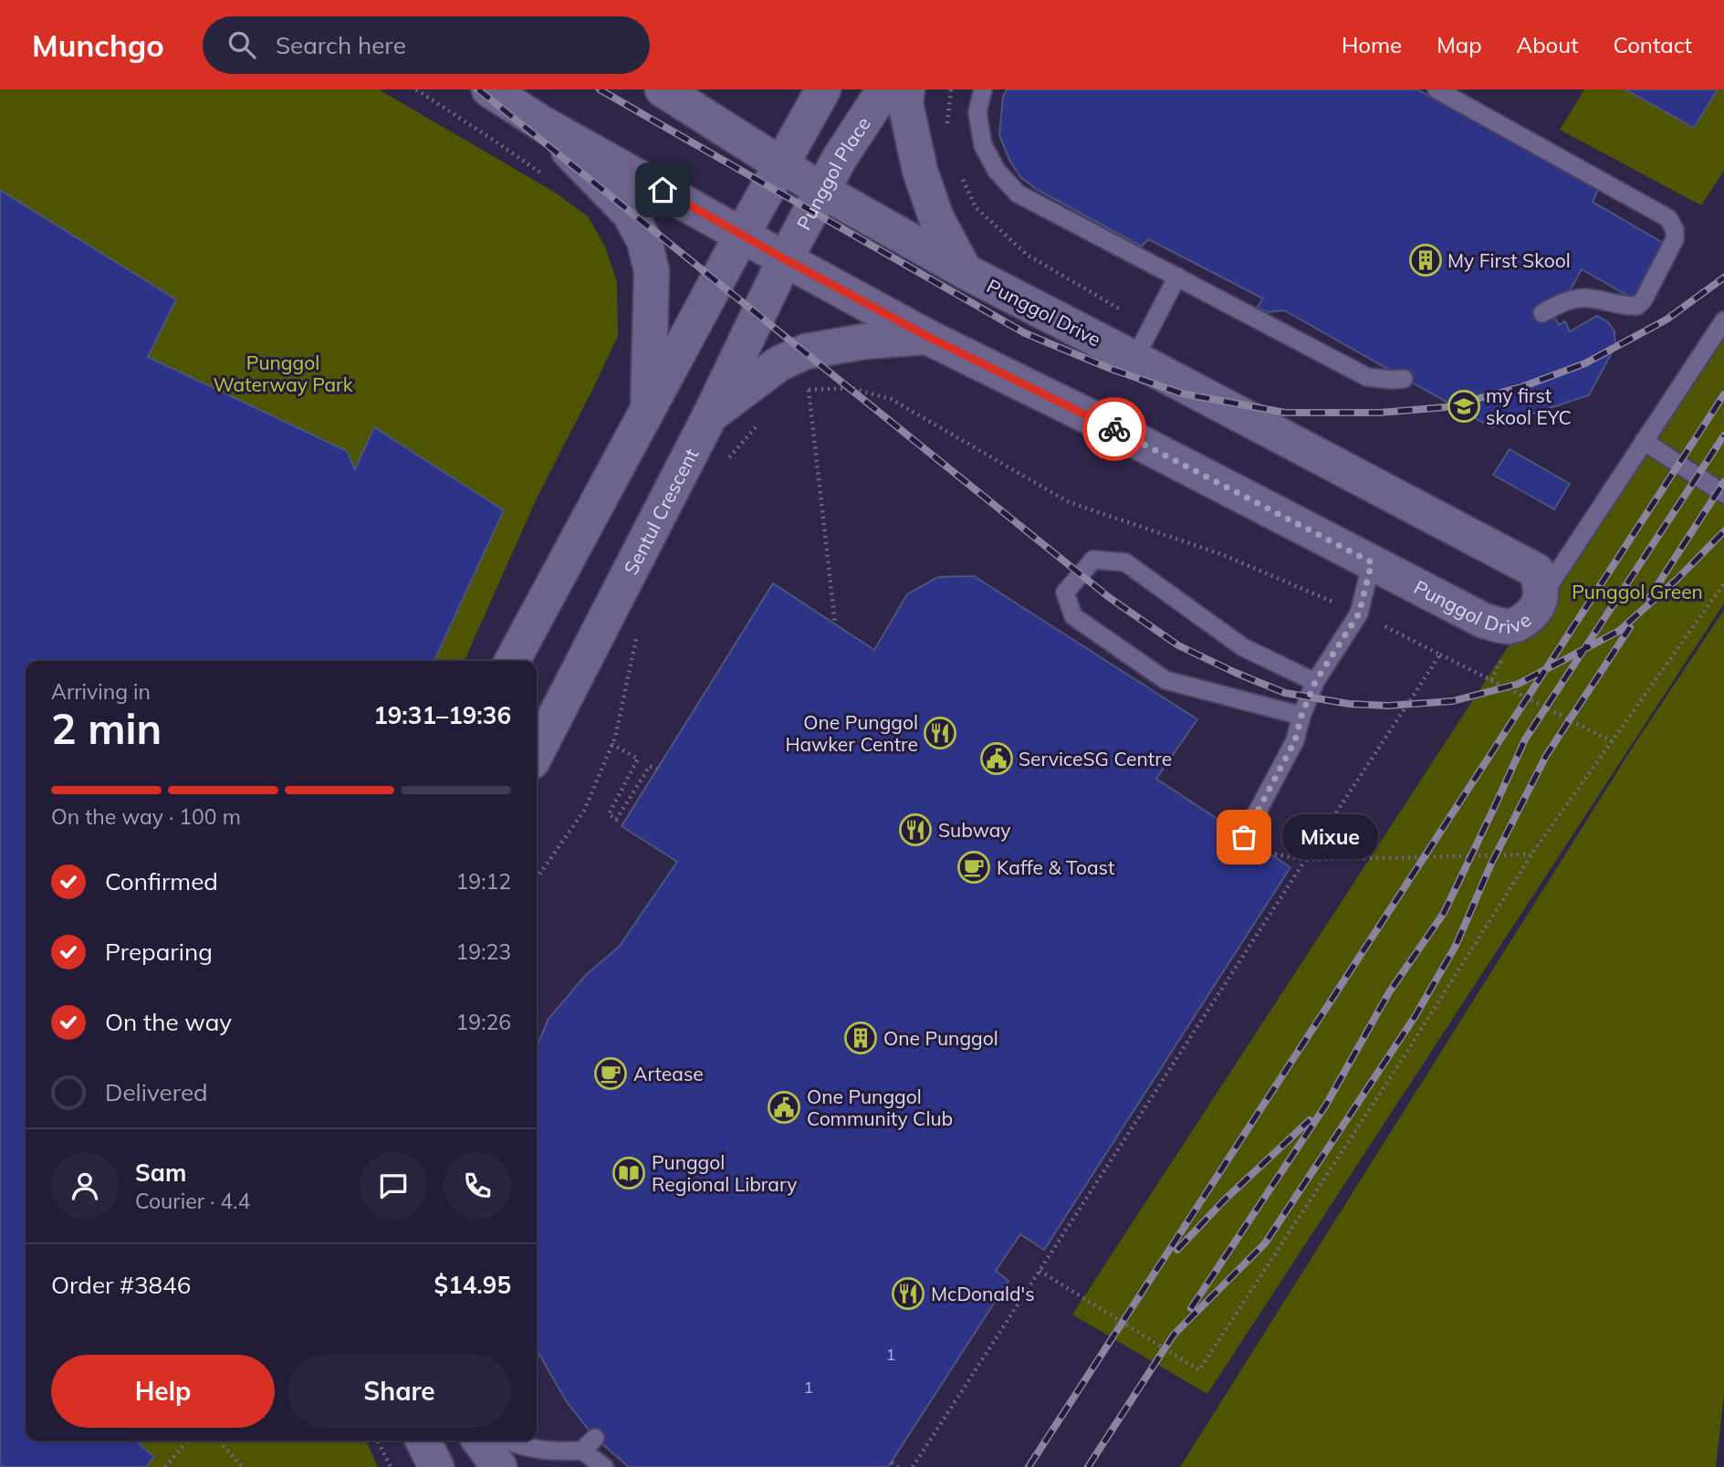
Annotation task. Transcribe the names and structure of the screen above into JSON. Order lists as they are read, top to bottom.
{
  "streets": {
    "street": ["Punggol Place", "Punggol Drive", "Sentul Crescent"]
  },
  "crossings": [
    ["Punggol Place", "Punggol Drive"],
    ["Punggol Place", "Sentul Crescent"],
    ["Punggol Drive", "Sentul Crescent"]
  ],
  "parks": ["Punggol Waterway Park", "Punggol Green"],
  "places": {
    "building": ["My First Skool", "One Punggol"],
    "school or university": ["my first skool EYC"],
    "restaurant": ["One Punggol Hawker Centre", "Subway", "McDonald's"],
    "public building": ["ServiceSG Centre", "One Punggol Community Club"],
    "other": ["Mixue"],
    "cafe": ["Kaffe & Toast", "Artease"],
    "library": ["Punggol Regional Library"]
  },
  "house_numbers": ["1", "1"],
  "page": {
    "header": "Munchgo",
    "search": "Search here",
    "nav": [
      "Home",
      "Map",
      "About",
      "Contact"
    ],
    "heading": ["2 min", "Arriving in", "19:31–19:36"],
    "panel": [
      "Sam",
      "Courier · 4.4",
      "Order #3846",
      "$14.95"
    ],
    "bar": "On the way · 100 m",
    "bubble": "Mixue",
    "list": [
      ["Confirmed", "19:12"],
      ["Preparing", "19:23"],
      ["On the way", "19:26"],
      "Delivered"
    ],
    "buttons": ["Help", "Share"]
  }
}
